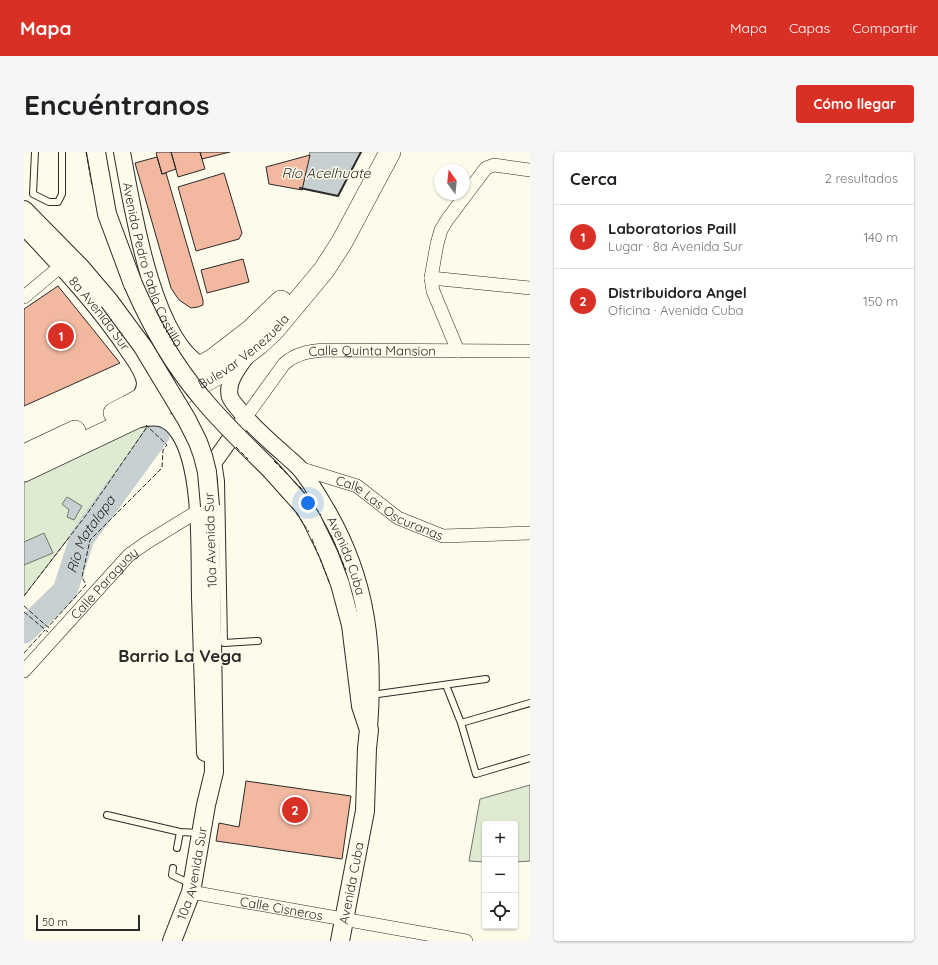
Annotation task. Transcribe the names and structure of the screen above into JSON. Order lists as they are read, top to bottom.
{
  "streets": {
    "highway": ["Bulevar Venezuela"],
    "main road": ["Avenida Pedro Pablo Castillo", "10a Avenida Sur", "Avenida Cuba"],
    "street": [
      "8a Avenida Sur",
      "Calle Quinta Mansion",
      "Calle Las Oscuranas",
      "Calle Paraguay",
      "Calle Cisneros"
    ]
  },
  "crossings": [
    ["Avenida Pedro Pablo Castillo", "Bulevar Venezuela"],
    ["Avenida Pedro Pablo Castillo", "Avenida Cuba"],
    ["8a Avenida Sur", "Bulevar Venezuela"],
    ["8a Avenida Sur", "10a Avenida Sur"],
    ["Bulevar Venezuela", "10a Avenida Sur"],
    ["Bulevar Venezuela", "Avenida Cuba"],
    ["Calle Quinta Mansion", "Avenida Cuba"],
    ["Calle Las Oscuranas", "Avenida Cuba"],
    ["10a Avenida Sur", "Calle Paraguay"],
    ["10a Avenida Sur", "Calle Cisneros"],
    ["Avenida Cuba", "Calle Cisneros"]
  ],
  "districts": ["Barrio La Vega"],
  "water": ["Río Acelhuate", "Río Matalapa"],
  "scale_bar": "50 m",
  "north": "top",
  "page": {
    "header": "Mapa",
    "nav": ["Mapa", "Capas", "Compartir"],
    "buttons": "Cómo llegar",
    "title": "Encuéntranos",
    "heading": ["Cerca", "2 resultados"],
    "list": [
      {
        "mark": "1",
        "name": "Laboratorios Paill",
        "note": "Lugar · 8a Avenida Sur",
        "value": "140 m"
      },
      {
        "mark": "2",
        "name": "Distribuidora Angel",
        "note": "Oficina · Avenida Cuba",
        "value": "150 m"
      }
    ],
    "pins": ["1", "2"],
    "map_buttons": ["+", "−"],
    "scale": "50 m"
  }
}
